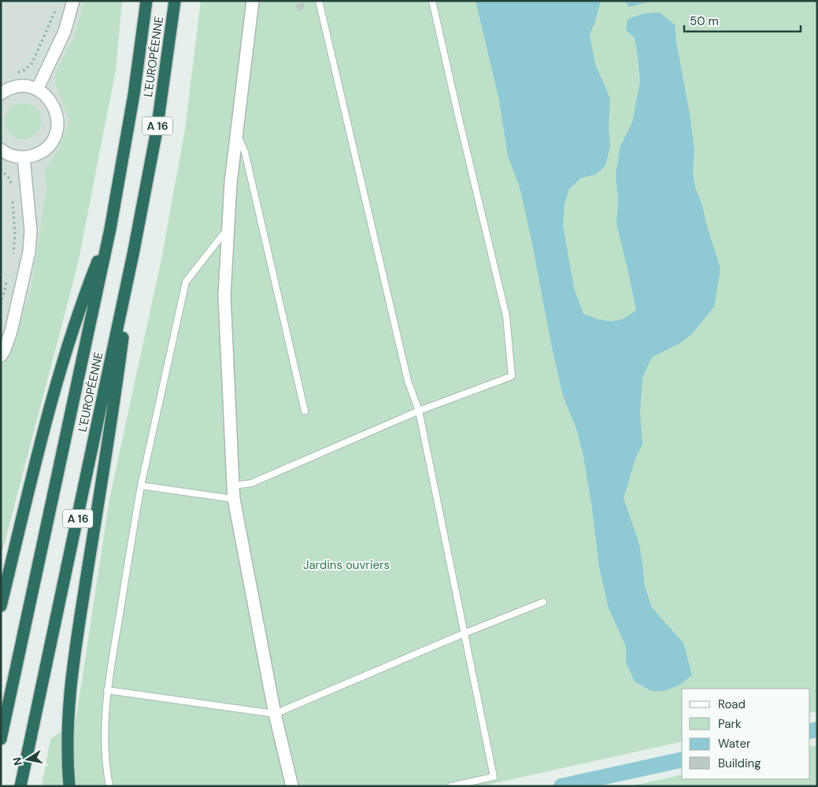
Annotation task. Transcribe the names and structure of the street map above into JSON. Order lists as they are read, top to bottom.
{
  "streets": {
    "highway": ["L'EUROPÉENNE", "A 16"]
  },
  "parks": ["Jardins ouvriers"],
  "legend": [
    "Road",
    "Park",
    "Water",
    "Building"
  ],
  "scale_bar": "50 m",
  "north": "left"
}
